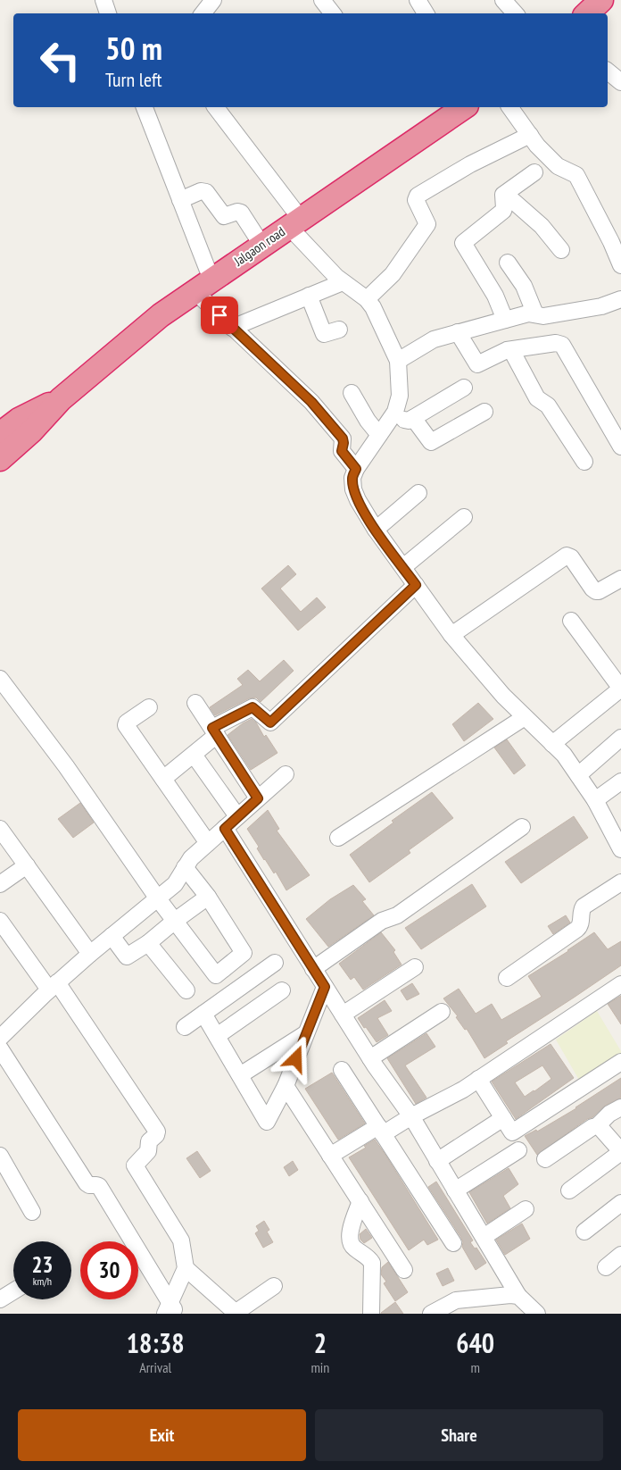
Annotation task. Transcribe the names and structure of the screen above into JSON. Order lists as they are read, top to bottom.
{
  "streets": {
    "highway": ["Jalgaon road"]
  },
  "page": {
    "turn": ["50 m", "Turn left"],
    "speed": "23 km/h",
    "limit": "30",
    "eta": [
      "18:38",
      "Arrival",
      "2",
      "min",
      "640",
      "m"
    ],
    "buttons": ["Exit", "Share"]
  }
}
